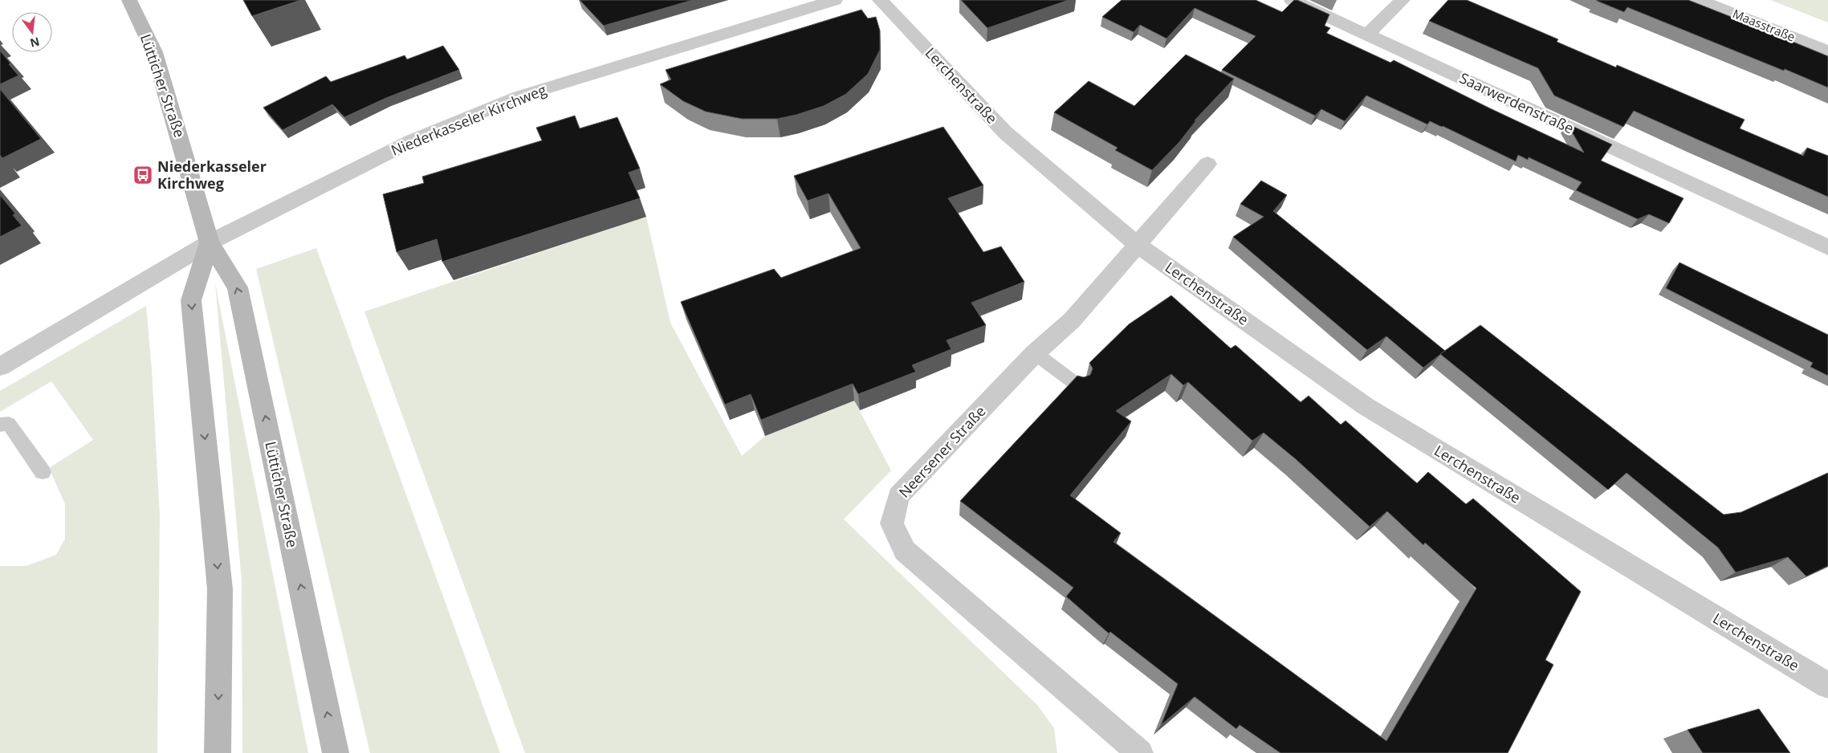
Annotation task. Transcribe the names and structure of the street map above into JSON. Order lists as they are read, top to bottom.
{
  "streets": {
    "main road": ["Lütticher Straße"],
    "street": [
      "Maasstraße",
      "Lerchenstraße",
      "Saarwerdenstraße",
      "Niederkasseler Kirchweg",
      "Neersener Straße"
    ]
  },
  "crossings": [
    ["Lütticher Straße", "Niederkasseler Kirchweg"],
    ["Lerchenstraße", "Neersener Straße"]
  ],
  "places": {
    "bus stop": ["Niederkasseler Kirchweg"]
  },
  "north": "bottom"
}
